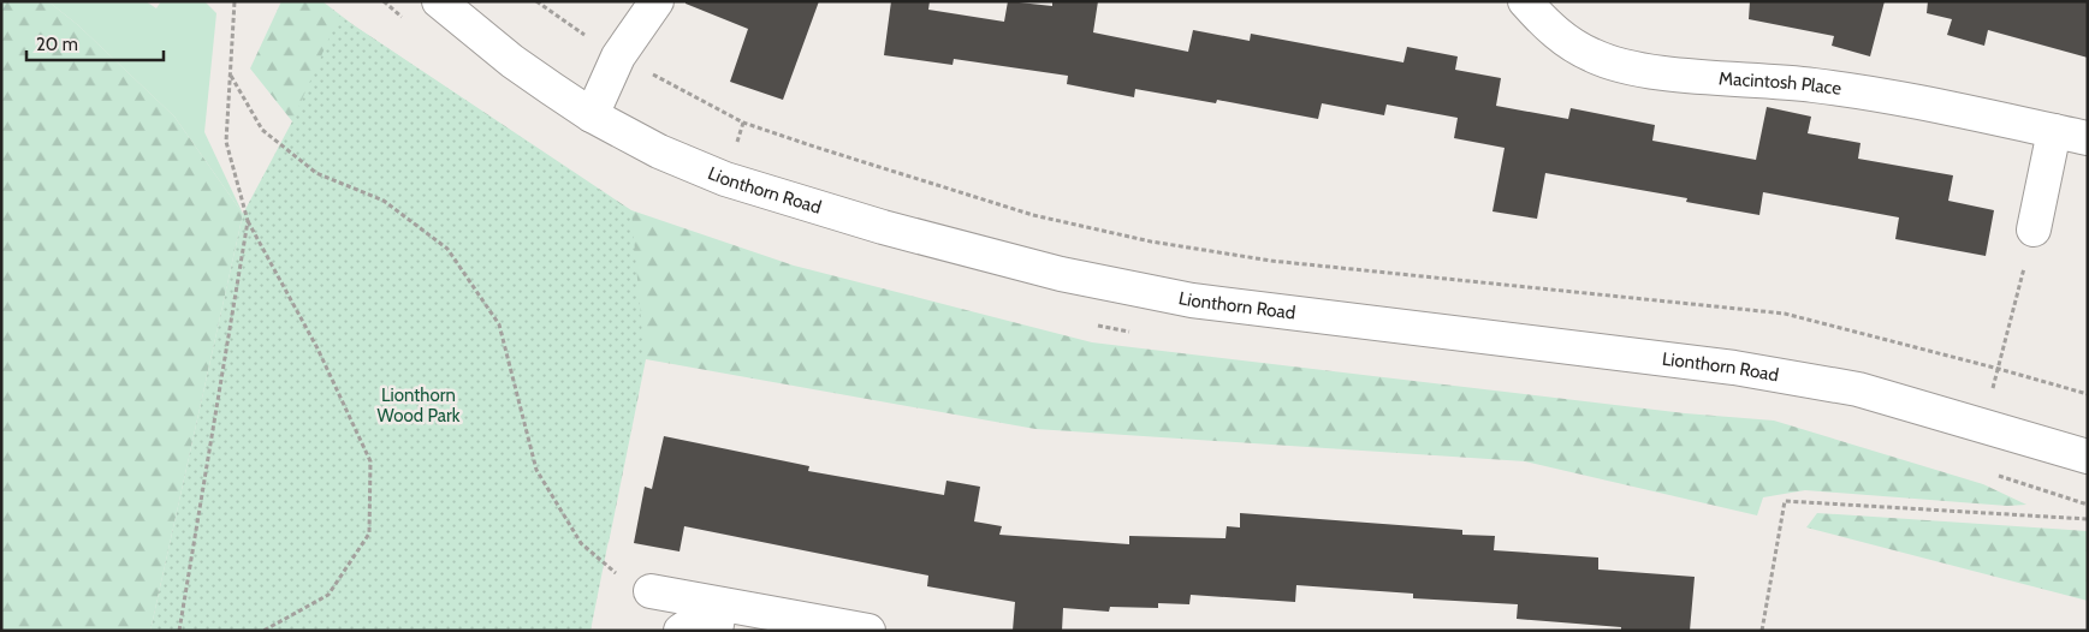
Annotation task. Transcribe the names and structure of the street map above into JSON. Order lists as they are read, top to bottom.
{
  "streets": {
    "street": ["Macintosh Place", "Lionthorn Road"]
  },
  "parks": ["Lionthorn Wood Park"],
  "scale_bar": "20 m"
}
